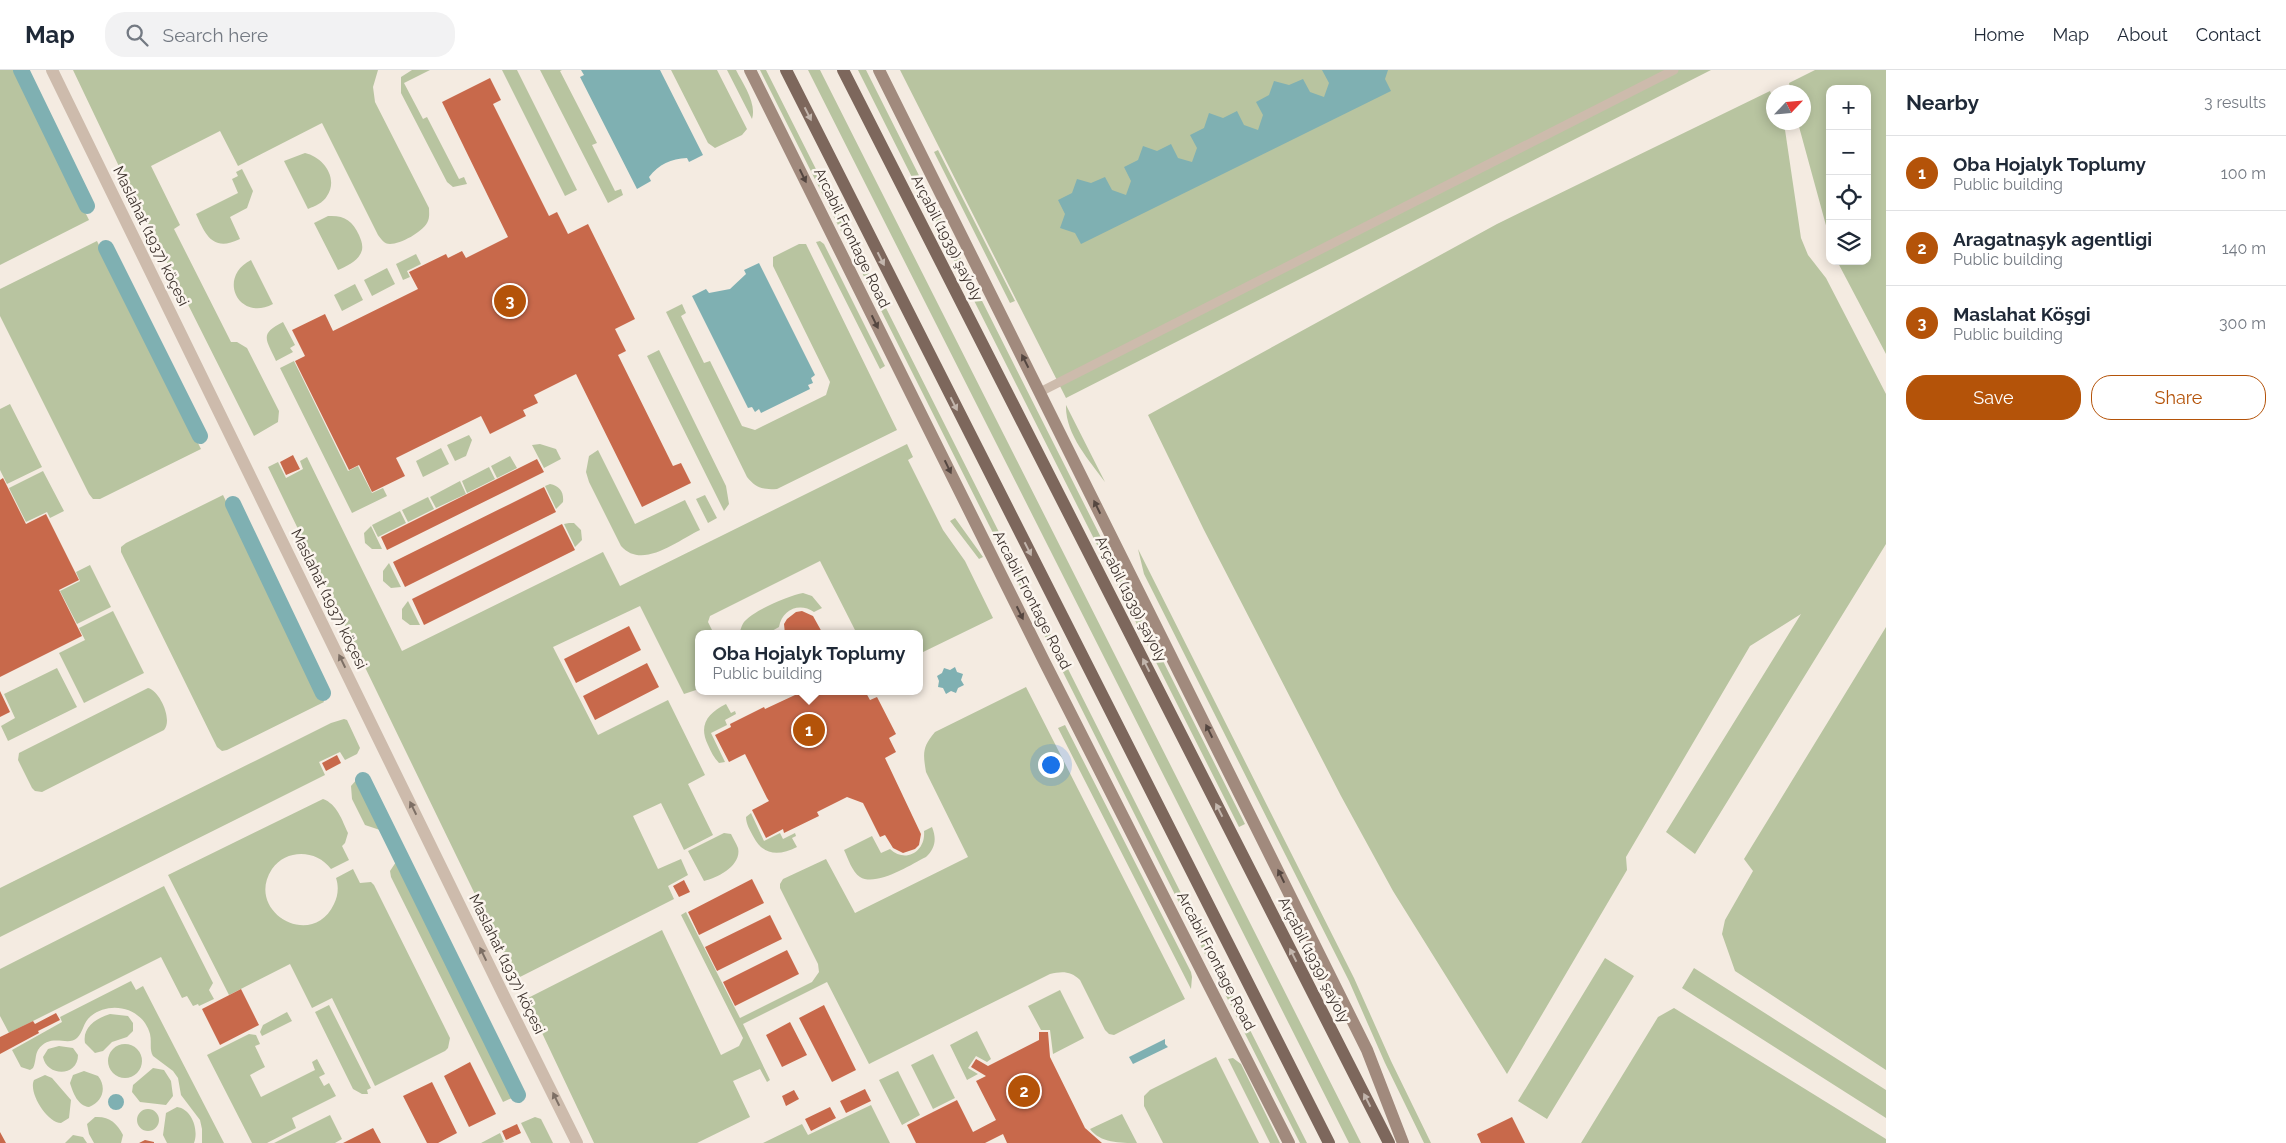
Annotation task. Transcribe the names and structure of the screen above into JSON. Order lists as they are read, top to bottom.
{
  "streets": {
    "main road": ["Arçabil (1939) şaýoly"],
    "street": ["Maslahat (1937) köçesi", "Arcabil Frontage Road"]
  },
  "one_way": ["Maslahat (1937) köçesi", "Arcabil Frontage Road"],
  "north": "top right",
  "page": {
    "header": "Map",
    "search": "Search here",
    "nav": [
      "Home",
      "Map",
      "About",
      "Contact"
    ],
    "heading": ["Nearby", "3 results"],
    "map_buttons": ["+", "−"],
    "list": [
      {
        "mark": "1",
        "name": "Oba Hojalyk Toplumy",
        "note": "Public building",
        "value": "100 m"
      },
      {
        "mark": "2",
        "name": "Aragatnaşyk agentligi",
        "note": "Public building",
        "value": "140 m"
      },
      {
        "mark": "3",
        "name": "Maslahat Köşgi",
        "note": "Public building",
        "value": "300 m"
      }
    ],
    "pins": ["3", "1", "2"],
    "buttons": ["Save", "Share"],
    "popup": ["Oba Hojalyk Toplumy", "Public building"]
  }
}
